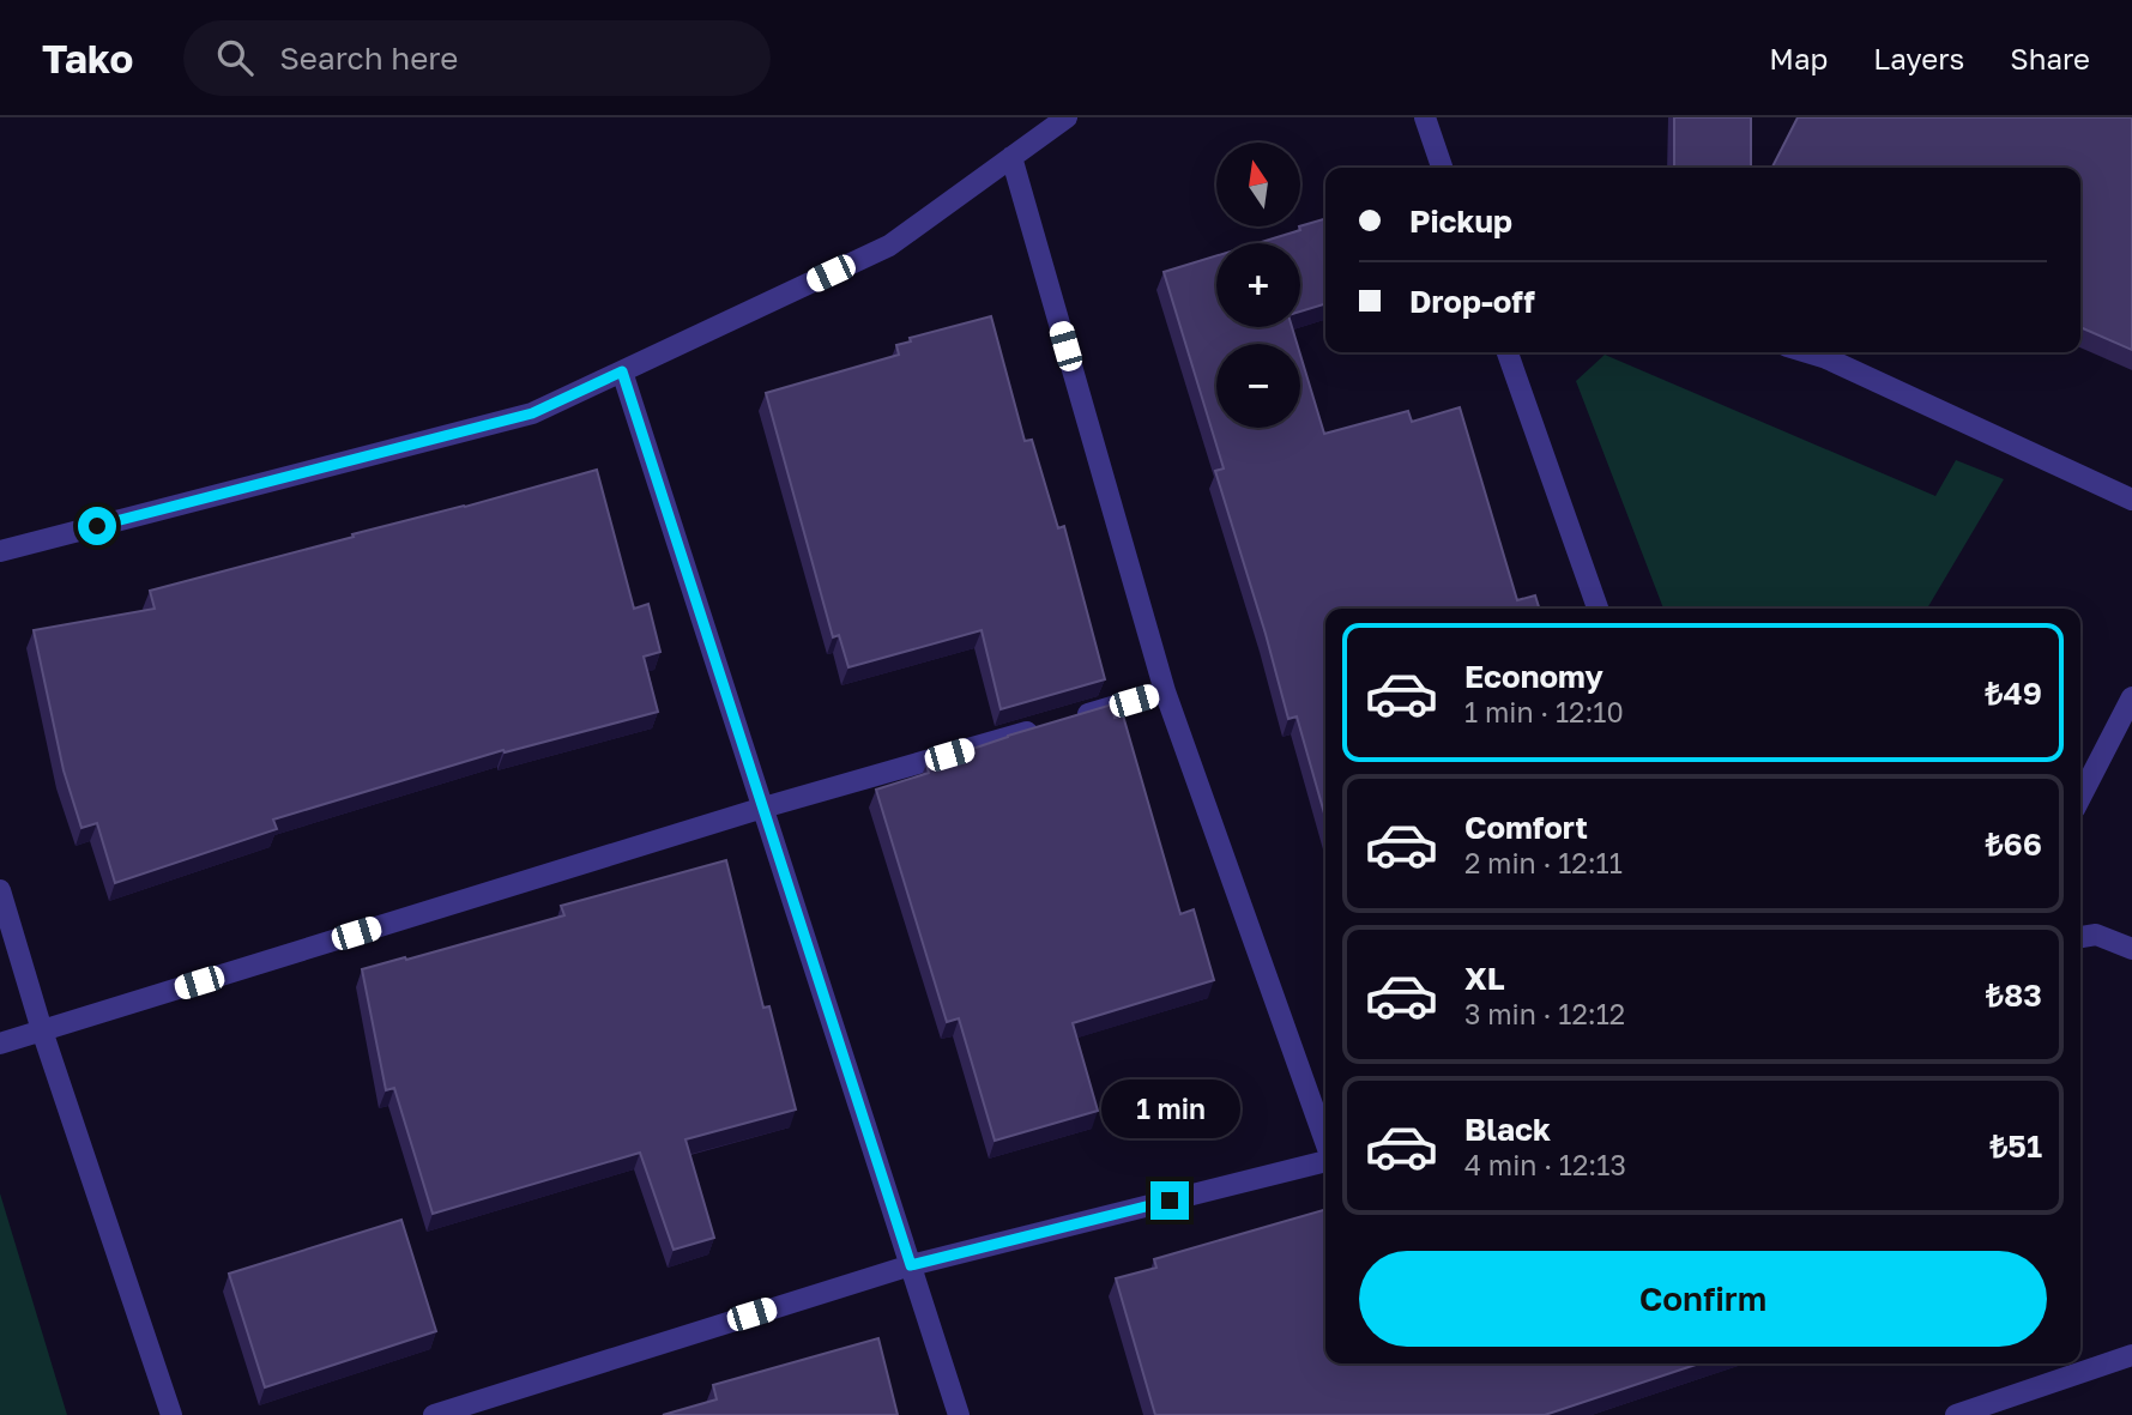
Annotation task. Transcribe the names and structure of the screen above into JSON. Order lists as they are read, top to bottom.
{
  "north": "top",
  "page": {
    "header": "Tako",
    "search": "Search here",
    "nav": ["Map", "Layers", "Share"],
    "map_buttons": ["+", "−"],
    "banner": ["Pickup", "Drop-off"],
    "list": [
      {
        "name": "Economy",
        "note": "1 min · 12:10",
        "value": "₺49"
      },
      {
        "name": "Comfort",
        "note": "2 min · 12:11",
        "value": "₺66"
      },
      {
        "name": "XL",
        "note": "3 min · 12:12",
        "value": "₺83"
      },
      {
        "name": "Black",
        "note": "4 min · 12:13",
        "value": "₺51"
      }
    ],
    "bubble": "1 min",
    "buttons": "Confirm"
  }
}
